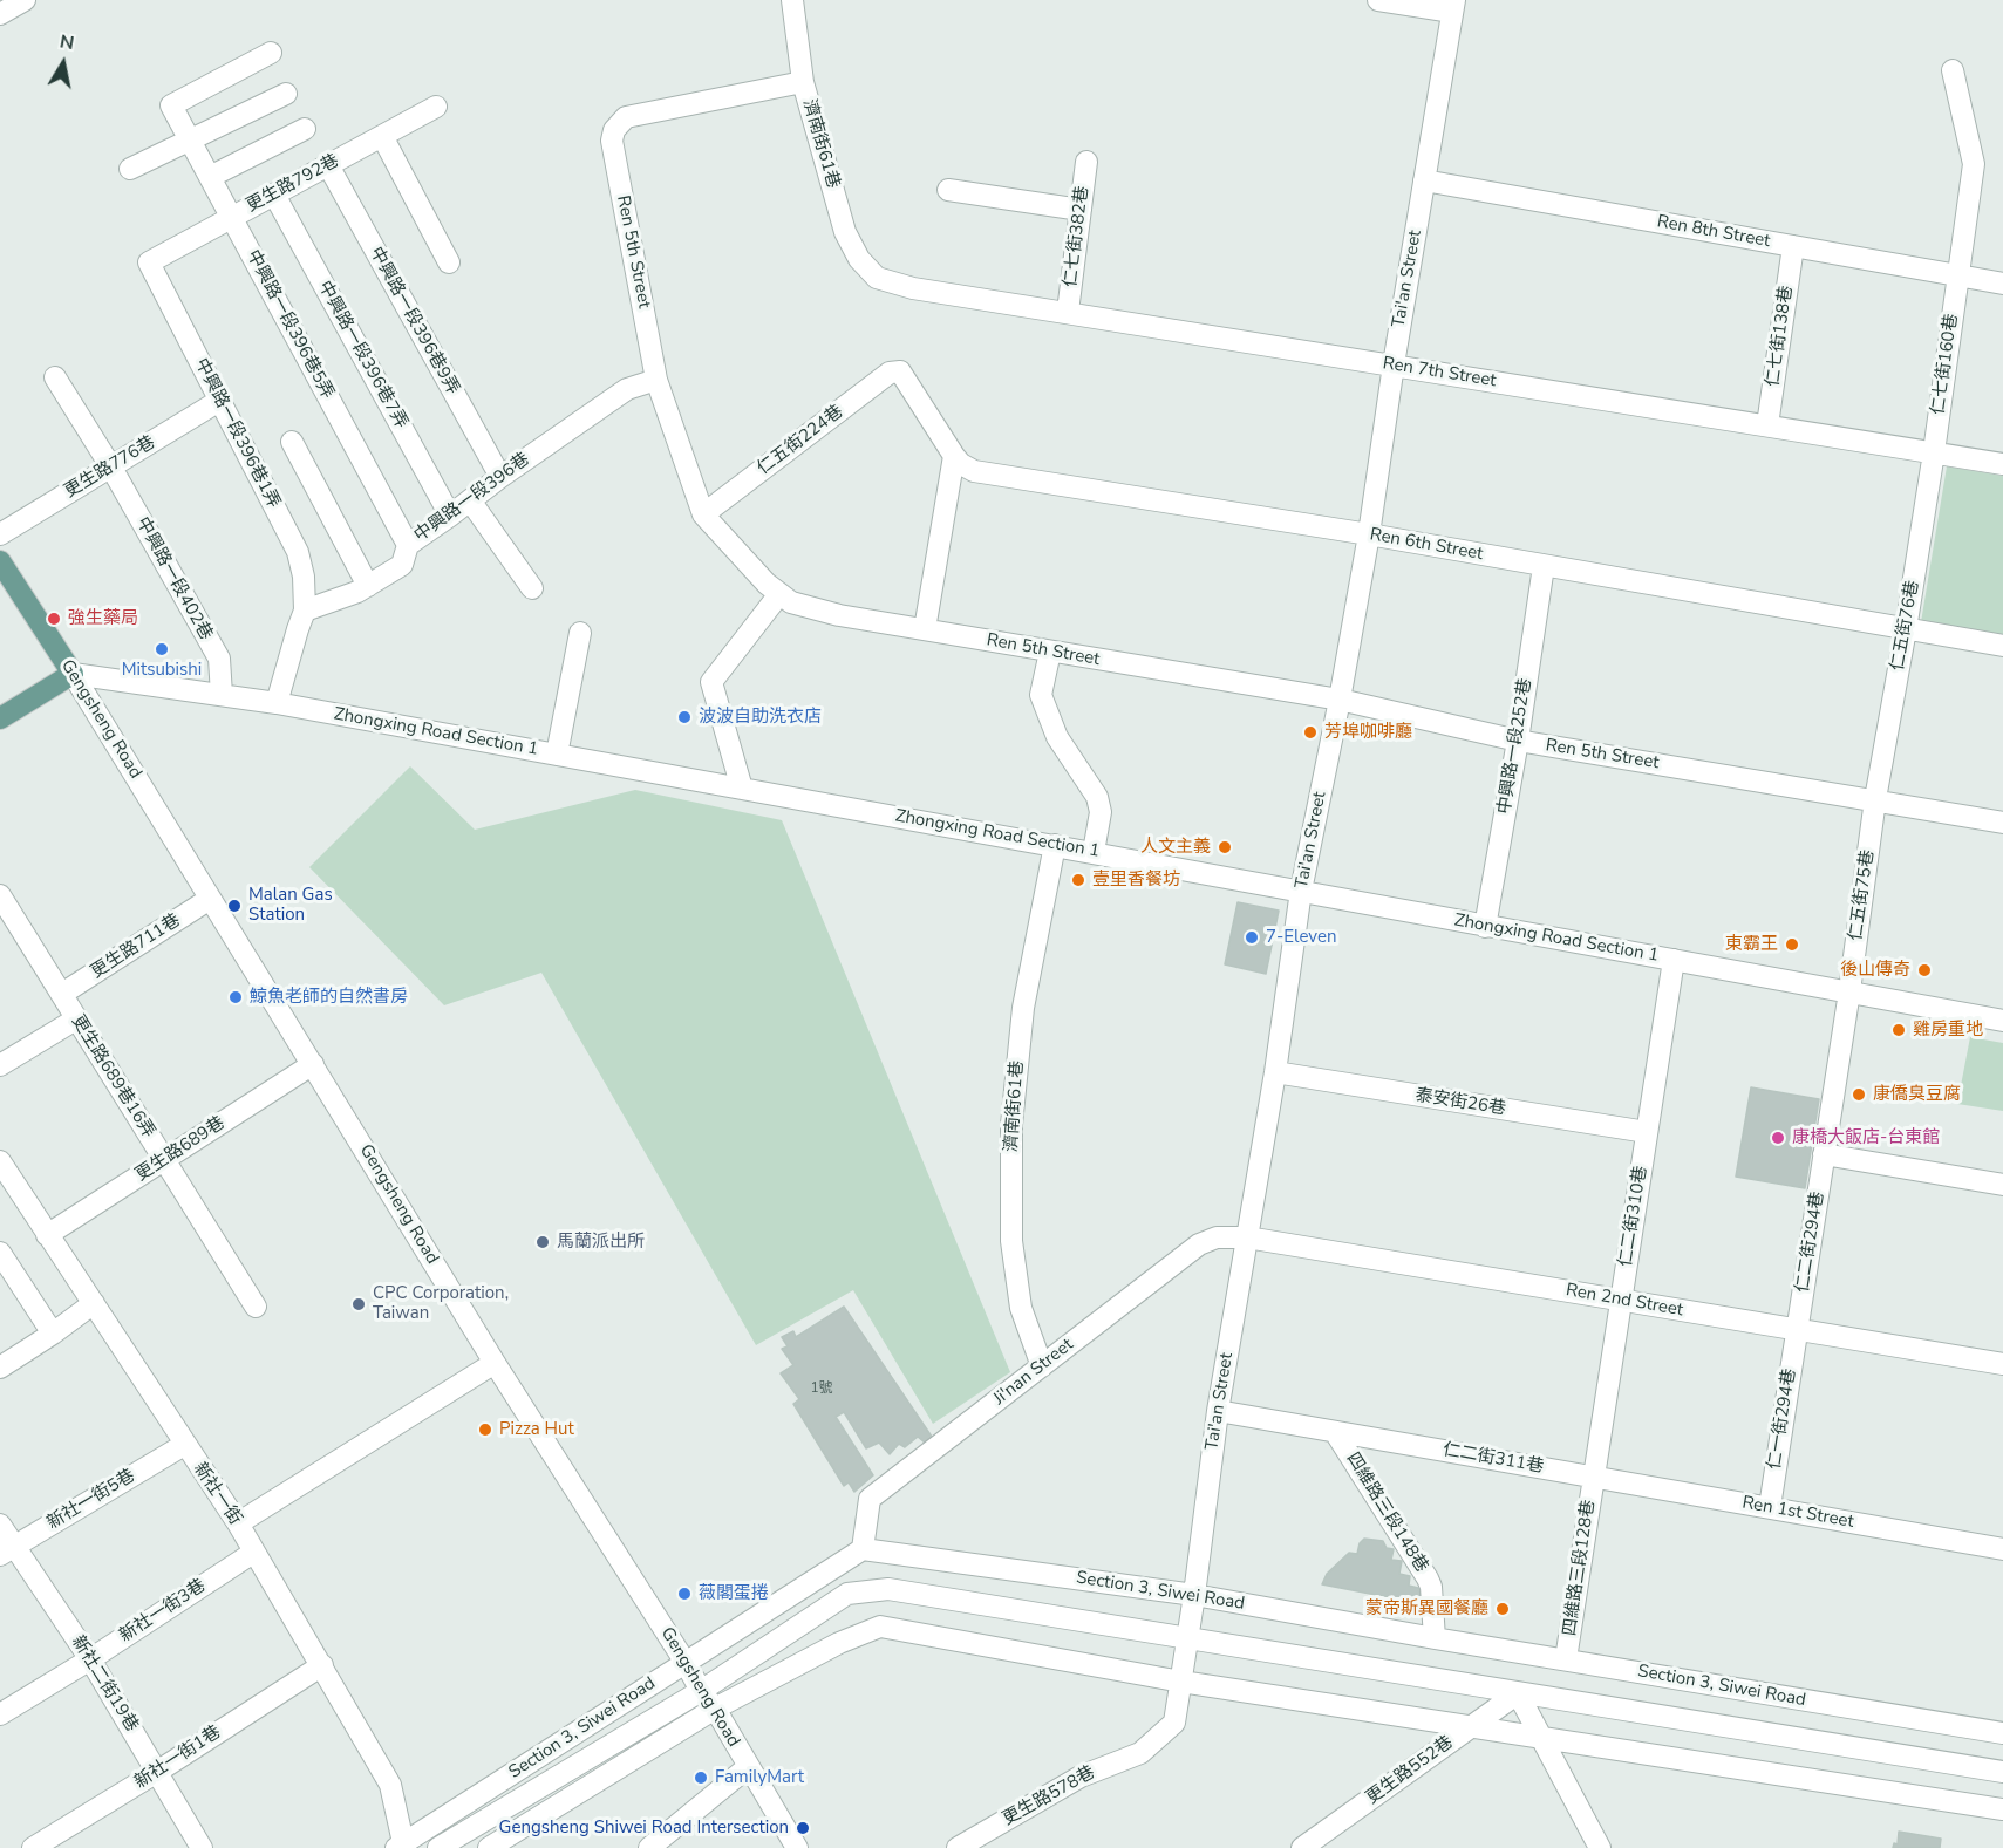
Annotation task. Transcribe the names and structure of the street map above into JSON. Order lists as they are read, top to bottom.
{
  "streets": {
    "main road": ["Gengsheng Road"],
    "street": [
      "濟南街61巷",
      "更生路792巷",
      "Ren 8th Street",
      "仁七街382巷",
      "Ren 5th Street",
      "Tai'an Street",
      "中興路一段396巷9弄",
      "中興路一段396巷5弄",
      "仁七街138巷",
      "中興路一段396巷7弄",
      "仁七街160巷",
      "Ren 7th Street",
      "中興路一段396巷1弄",
      "仁五街224巷",
      "更生路776巷",
      "中興路一段396巷",
      "Ren 6th Street",
      "中興路一段402巷",
      "仁五街76巷",
      "Zhongxing Road Section 1",
      "中興路一段252巷",
      "仁五街75巷",
      "更生路711巷",
      "更生路689巷16弄",
      "泰安街26巷",
      "更生路689巷",
      "仁二街310巷",
      "仁二街294巷",
      "Ren 2nd Street",
      "Ji'nan Street",
      "仁一街294巷",
      "仁二街311巷",
      "新社一街",
      "新社一街5巷",
      "四維路三段148巷",
      "Ren 1st Street",
      "四維路三段128巷",
      "Section 3, Siwei Road",
      "新社一街3巷",
      "新社二街19巷",
      "新社一街1巷",
      "更生路552巷",
      "更生路578巷"
    ]
  },
  "crossings": [
    ["濟南街61巷", "Ren 5th Street"],
    ["濟南街61巷", "Ren 7th Street"],
    ["濟南街61巷", "Zhongxing Road Section 1"],
    ["濟南街61巷", "Ji'nan Street"],
    ["更生路792巷", "中興路一段396巷9弄"],
    ["更生路792巷", "中興路一段396巷5弄"],
    ["更生路792巷", "中興路一段396巷7弄"],
    ["更生路792巷", "中興路一段396巷1弄"],
    ["Ren 8th Street", "Tai'an Street"],
    ["Ren 8th Street", "仁七街138巷"],
    ["Ren 8th Street", "仁七街160巷"],
    ["仁七街382巷", "Ren 7th Street"],
    ["Ren 5th Street", "Tai'an Street"],
    ["Ren 5th Street", "仁五街224巷"],
    ["Ren 5th Street", "中興路一段396巷"],
    ["Ren 5th Street", "仁五街76巷"],
    ["Ren 5th Street", "中興路一段252巷"],
    ["Ren 5th Street", "仁五街75巷"],
    ["Tai'an Street", "Ren 7th Street"],
    ["Tai'an Street", "Ren 6th Street"],
    ["Tai'an Street", "Zhongxing Road Section 1"],
    ["Tai'an Street", "泰安街26巷"],
    ["Tai'an Street", "Ren 2nd Street"],
    ["Tai'an Street", "Ji'nan Street"],
    ["Tai'an Street", "仁二街311巷"],
    ["Tai'an Street", "Section 3, Siwei Road"],
    ["Tai'an Street", "更生路578巷"],
    ["中興路一段396巷9弄", "中興路一段396巷"],
    ["中興路一段396巷5弄", "中興路一段396巷"],
    ["仁七街138巷", "Ren 7th Street"],
    ["中興路一段396巷7弄", "中興路一段396巷"],
    ["仁七街160巷", "Ren 7th Street"],
    ["仁七街160巷", "仁五街76巷"],
    ["Ren 7th Street", "仁五街76巷"],
    ["中興路一段396巷1弄", "更生路776巷"],
    ["中興路一段396巷1弄", "中興路一段396巷"],
    ["仁五街224巷", "Ren 6th Street"],
    ["更生路776巷", "中興路一段402巷"],
    ["Ren 6th Street", "仁五街76巷"],
    ["Ren 6th Street", "中興路一段252巷"],
    ["中興路一段402巷", "Zhongxing Road Section 1"],
    ["仁五街76巷", "仁五街75巷"],
    ["Gengsheng Road", "Zhongxing Road Section 1"],
    ["Gengsheng Road", "更生路711巷"],
    ["Gengsheng Road", "更生路689巷"],
    ["Gengsheng Road", "Section 3, Siwei Road"],
    ["Zhongxing Road Section 1", "中興路一段252巷"],
    ["Zhongxing Road Section 1", "仁五街75巷"],
    ["Zhongxing Road Section 1", "仁二街310巷"],
    ["仁五街75巷", "仁二街294巷"],
    ["更生路711巷", "更生路689巷16弄"],
    ["更生路689巷16弄", "更生路689巷"],
    ["泰安街26巷", "仁二街310巷"],
    ["更生路689巷", "新社一街"],
    ["仁二街310巷", "Ren 2nd Street"],
    ["仁二街294巷", "Ren 2nd Street"],
    ["仁二街294巷", "仁一街294巷"],
    ["Ren 2nd Street", "Ji'nan Street"],
    ["Ren 2nd Street", "仁一街294巷"],
    ["Ji'nan Street", "Section 3, Siwei Road"],
    ["仁一街294巷", "Ren 1st Street"],
    ["仁二街311巷", "四維路三段148巷"],
    ["仁二街311巷", "Ren 1st Street"],
    ["仁二街311巷", "四維路三段128巷"],
    ["新社一街", "新社一街5巷"],
    ["新社一街", "Section 3, Siwei Road"],
    ["新社一街", "新社一街3巷"],
    ["新社一街", "新社一街1巷"],
    ["新社一街5巷", "新社二街19巷"],
    ["四維路三段148巷", "Section 3, Siwei Road"],
    ["Ren 1st Street", "四維路三段128巷"],
    ["四維路三段128巷", "Section 3, Siwei Road"],
    ["Section 3, Siwei Road", "更生路552巷"],
    ["新社一街3巷", "新社二街19巷"],
    ["新社二街19巷", "新社一街1巷"]
  ],
  "places": [
    "強生藥局",
    "Mitsubishi",
    "波波自助洗衣店",
    "芳埠咖啡廳",
    "人文主義",
    "壹里香餐坊",
    "Malan Gas Station",
    "7-Eleven",
    "東霸王",
    "後山傳奇",
    "鯨魚老師的自然書房",
    "雞房重地",
    "康僑臭豆腐",
    "康橋大飯店-台東館",
    "馬蘭派出所",
    "CPC Corporation, Taiwan",
    "Pizza Hut",
    "薇閣蛋捲",
    "蒙帝斯異國餐廳",
    "FamilyMart",
    "Gengsheng Shiwei Road Intersection"
  ],
  "house_numbers": ["1號"],
  "north": "top"
}
